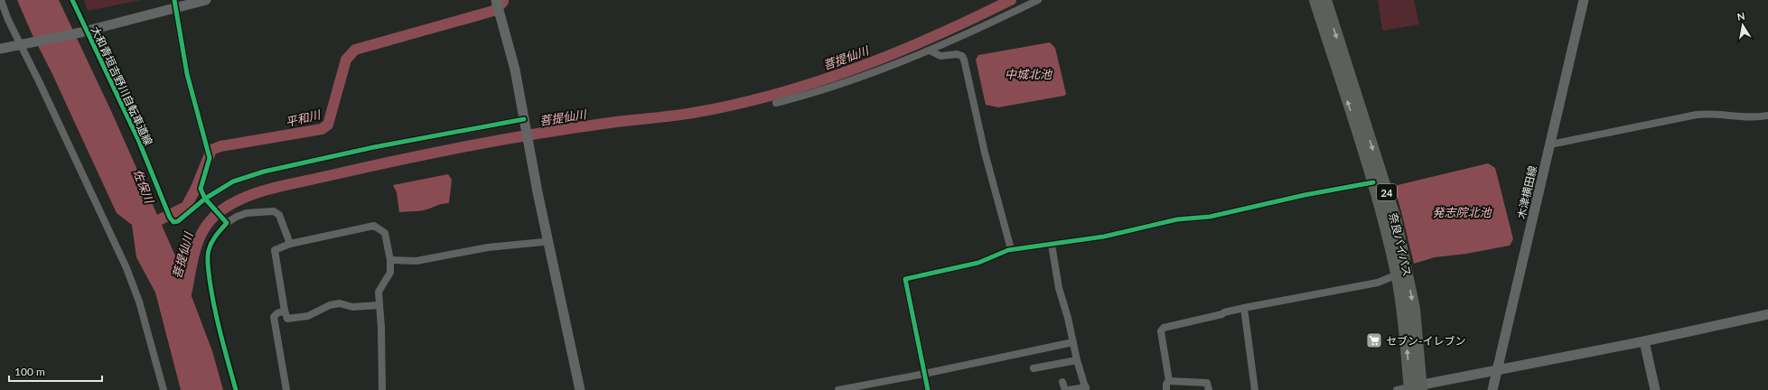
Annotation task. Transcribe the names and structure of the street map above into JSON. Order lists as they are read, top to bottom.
{
  "streets": {
    "highway": ["24", "奈良バイパス"],
    "street": ["木津横田線"],
    "cycle path": ["大和青垣吉野川自転車道線"]
  },
  "water": [
    "菩提仙川",
    "中城北池",
    "平和川",
    "佐保川",
    "発志院北池"
  ],
  "places": {
    "supermarket": ["セブン-イレブン"]
  },
  "scale_bar": "100 m",
  "north": "top"
}
